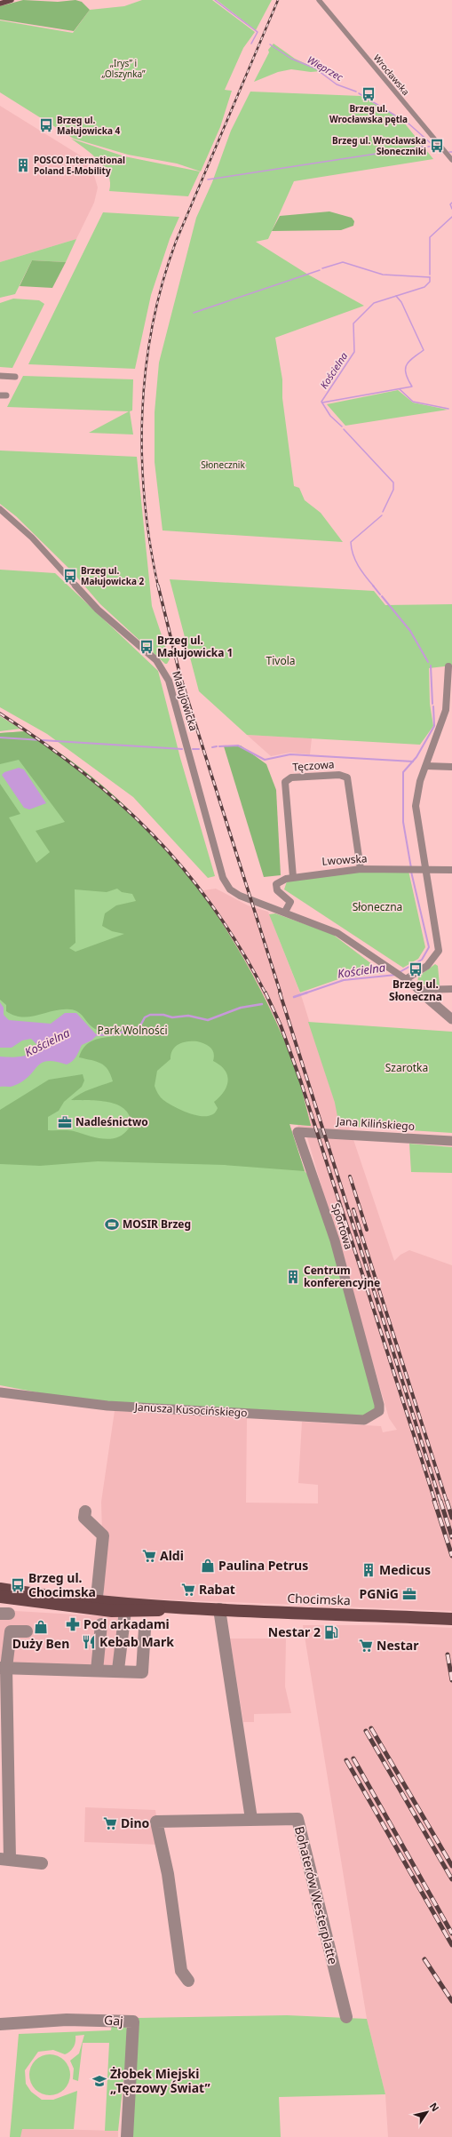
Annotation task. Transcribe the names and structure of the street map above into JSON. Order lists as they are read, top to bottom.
{
  "streets": {
    "main road": ["Chocimska"],
    "street": [
      "Wrocławska",
      "Małujowicka",
      "Tęczowa",
      "Lwowska",
      "Jana Kilińskiego",
      "Sportowa",
      "Janusza Kusocińskiego",
      "Bohaterów Westerplatte",
      "Gaj"
    ]
  },
  "crossings": [
    ["Małujowicka", "Lwowska"],
    ["Tęczowa", "Lwowska"],
    ["Jana Kilińskiego", "Sportowa"],
    ["Sportowa", "Janusza Kusocińskiego"]
  ],
  "water": ["Wieprzec", "Kościelna"],
  "parks": [
    "„Irys” i „Olszynka”",
    "Słonecznik",
    "Tivola",
    "Słoneczna",
    "Park Wolności",
    "Szarotka"
  ],
  "places": {
    "bus stop": [
      "Brzeg ul. Wrocławska pętla",
      "Brzeg ul. Małujowicka 4",
      "Brzeg ul. Wrocławska Słoneczniki",
      "Brzeg ul. Małujowicka 2",
      "Brzeg ul. Małujowicka 1",
      "Brzeg ul. Słoneczna",
      "Brzeg ul. Chocimska"
    ],
    "building": ["POSCO International Poland E-Mobility", "Centrum konferencyjne", "Medicus"],
    "office": ["Nadleśnictwo", "PGNiG"],
    "sports": ["MOSIR Brzeg"],
    "supermarket": [
      "Aldi",
      "Rabat",
      "Nestar",
      "Dino"
    ],
    "shop": ["Paulina Petrus", "Duży Ben"],
    "pharmacy": ["Pod arkadami"],
    "fuel station": ["Nestar 2"],
    "restaurant": ["Kebab Mark"],
    "school or university": ["Żłobek Miejski „Tęczowy Świat”"]
  },
  "north": "top right"
}
